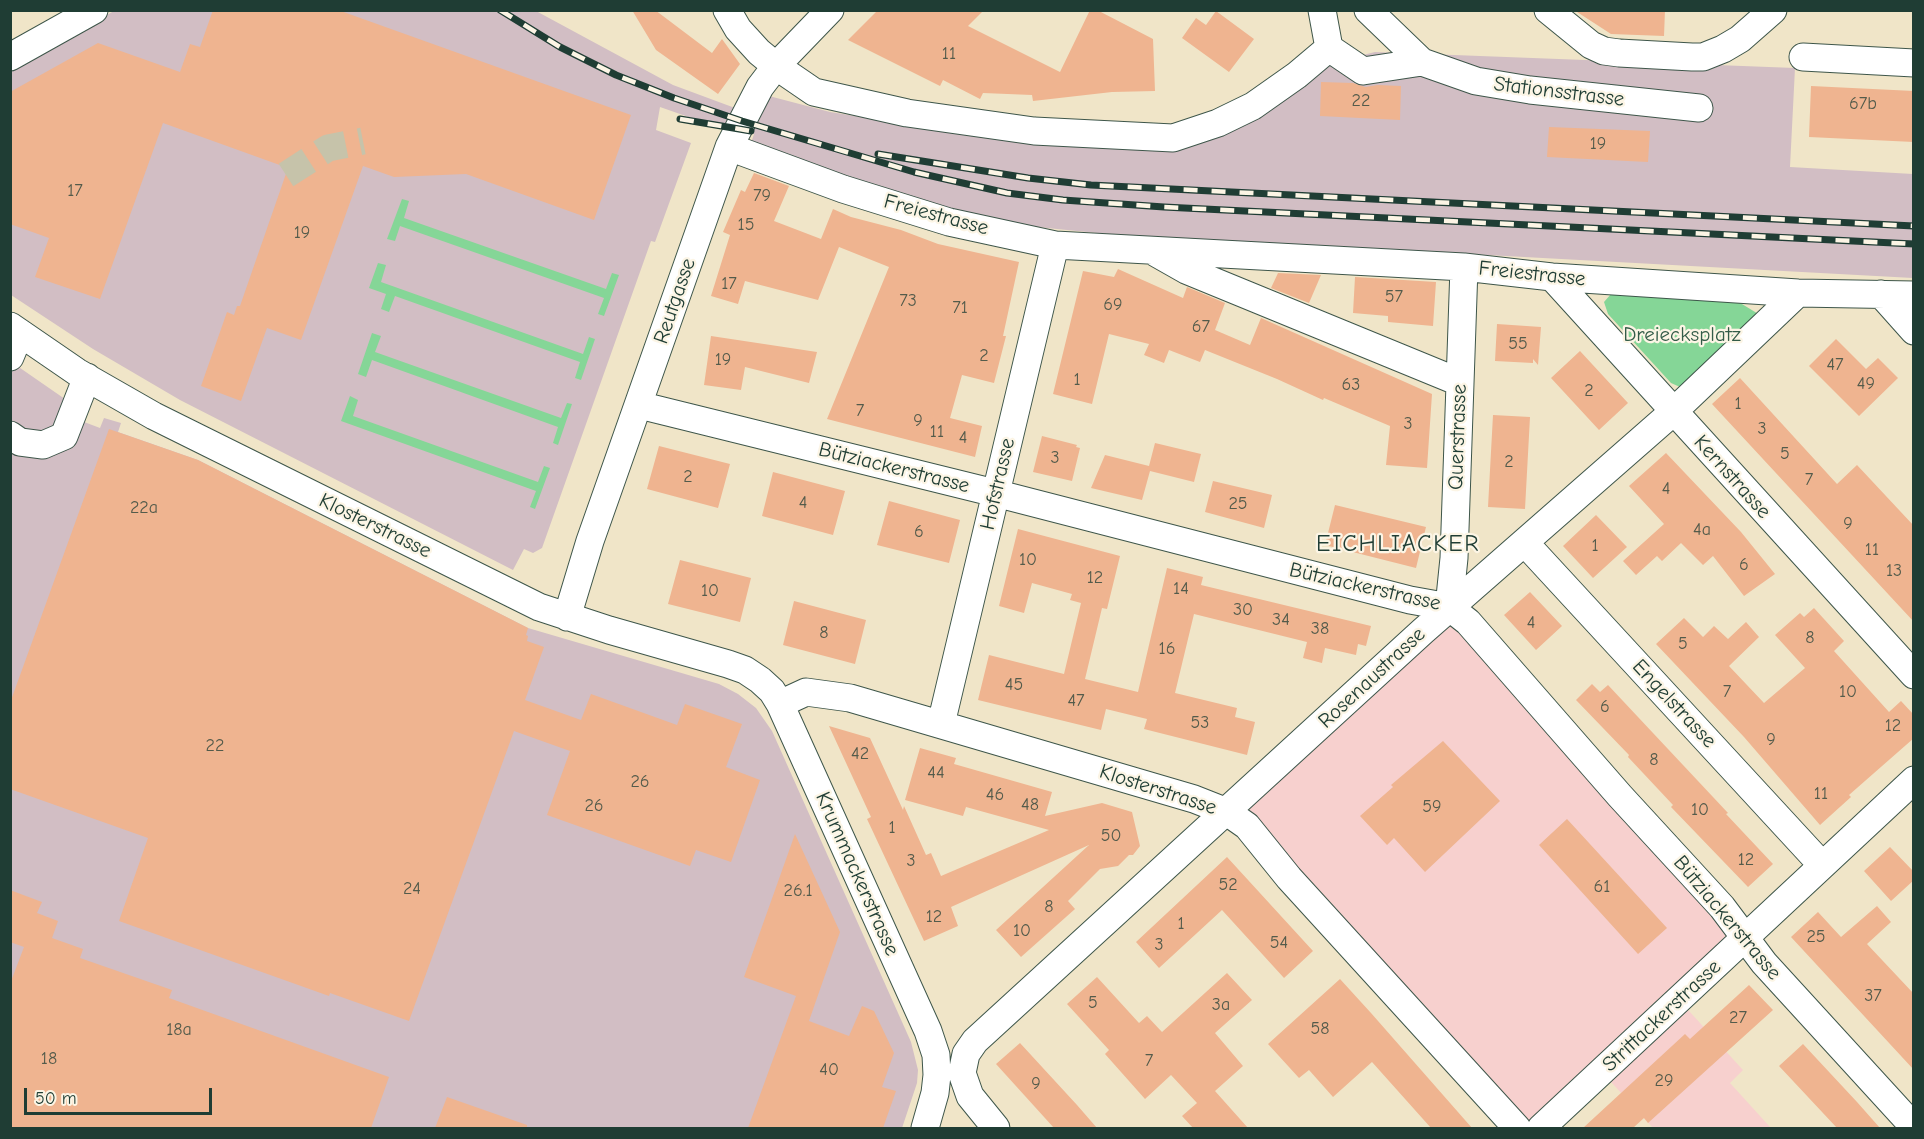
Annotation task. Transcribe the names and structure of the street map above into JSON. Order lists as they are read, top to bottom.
{
  "streets": {
    "street": [
      "Stationsstrasse",
      "Freiestrasse",
      "Reutgasse",
      "Querstrasse",
      "Bütziackerstrasse",
      "Kernstrasse",
      "Hofstrasse",
      "Klosterstrasse",
      "Rosenaustrasse",
      "Engelstrasse",
      "Krummackerstrasse",
      "Strittackerstrasse"
    ]
  },
  "crossings": [
    ["Freiestrasse", "Reutgasse"],
    ["Freiestrasse", "Querstrasse"],
    ["Freiestrasse", "Kernstrasse"],
    ["Freiestrasse", "Hofstrasse"],
    ["Freiestrasse", "Rosenaustrasse"],
    ["Reutgasse", "Bütziackerstrasse"],
    ["Reutgasse", "Klosterstrasse"],
    ["Querstrasse", "Bütziackerstrasse"],
    ["Querstrasse", "Rosenaustrasse"],
    ["Bütziackerstrasse", "Hofstrasse"],
    ["Bütziackerstrasse", "Rosenaustrasse"],
    ["Bütziackerstrasse", "Strittackerstrasse"],
    ["Kernstrasse", "Rosenaustrasse"],
    ["Hofstrasse", "Klosterstrasse"],
    ["Klosterstrasse", "Rosenaustrasse"],
    ["Klosterstrasse", "Krummackerstrasse"],
    ["Rosenaustrasse", "Engelstrasse"],
    ["Rosenaustrasse", "Krummackerstrasse"],
    ["Engelstrasse", "Strittackerstrasse"]
  ],
  "districts": ["EICHLIACKER"],
  "parks": ["Dreiecksplatz"],
  "house_numbers": [
    "11",
    "22",
    "67b",
    "19",
    "17",
    "79",
    "15",
    "19",
    "17",
    "57",
    "73",
    "69",
    "71",
    "67",
    "55",
    "2",
    "19",
    "47",
    "1",
    "49",
    "63",
    "2",
    "1",
    "7",
    "9",
    "3",
    "3",
    "11",
    "4",
    "5",
    "3",
    "2",
    "2",
    "7",
    "4",
    "4",
    "25",
    "22a",
    "9",
    "4a",
    "6",
    "1",
    "11",
    "10",
    "6",
    "13",
    "12",
    "14",
    "10",
    "30",
    "34",
    "4",
    "38",
    "8",
    "8",
    "5",
    "16",
    "45",
    "7",
    "10",
    "47",
    "6",
    "53",
    "12",
    "9",
    "22",
    "42",
    "8",
    "44",
    "26",
    "11",
    "46",
    "48",
    "26",
    "59",
    "10",
    "1",
    "50",
    "12",
    "3",
    "52",
    "61",
    "24",
    "26.1",
    "8",
    "12",
    "1",
    "10",
    "25",
    "54",
    "3",
    "37",
    "5",
    "3a",
    "27",
    "58",
    "18a",
    "18",
    "7",
    "40",
    "29",
    "9"
  ],
  "scale_bar": "50 m"
}
